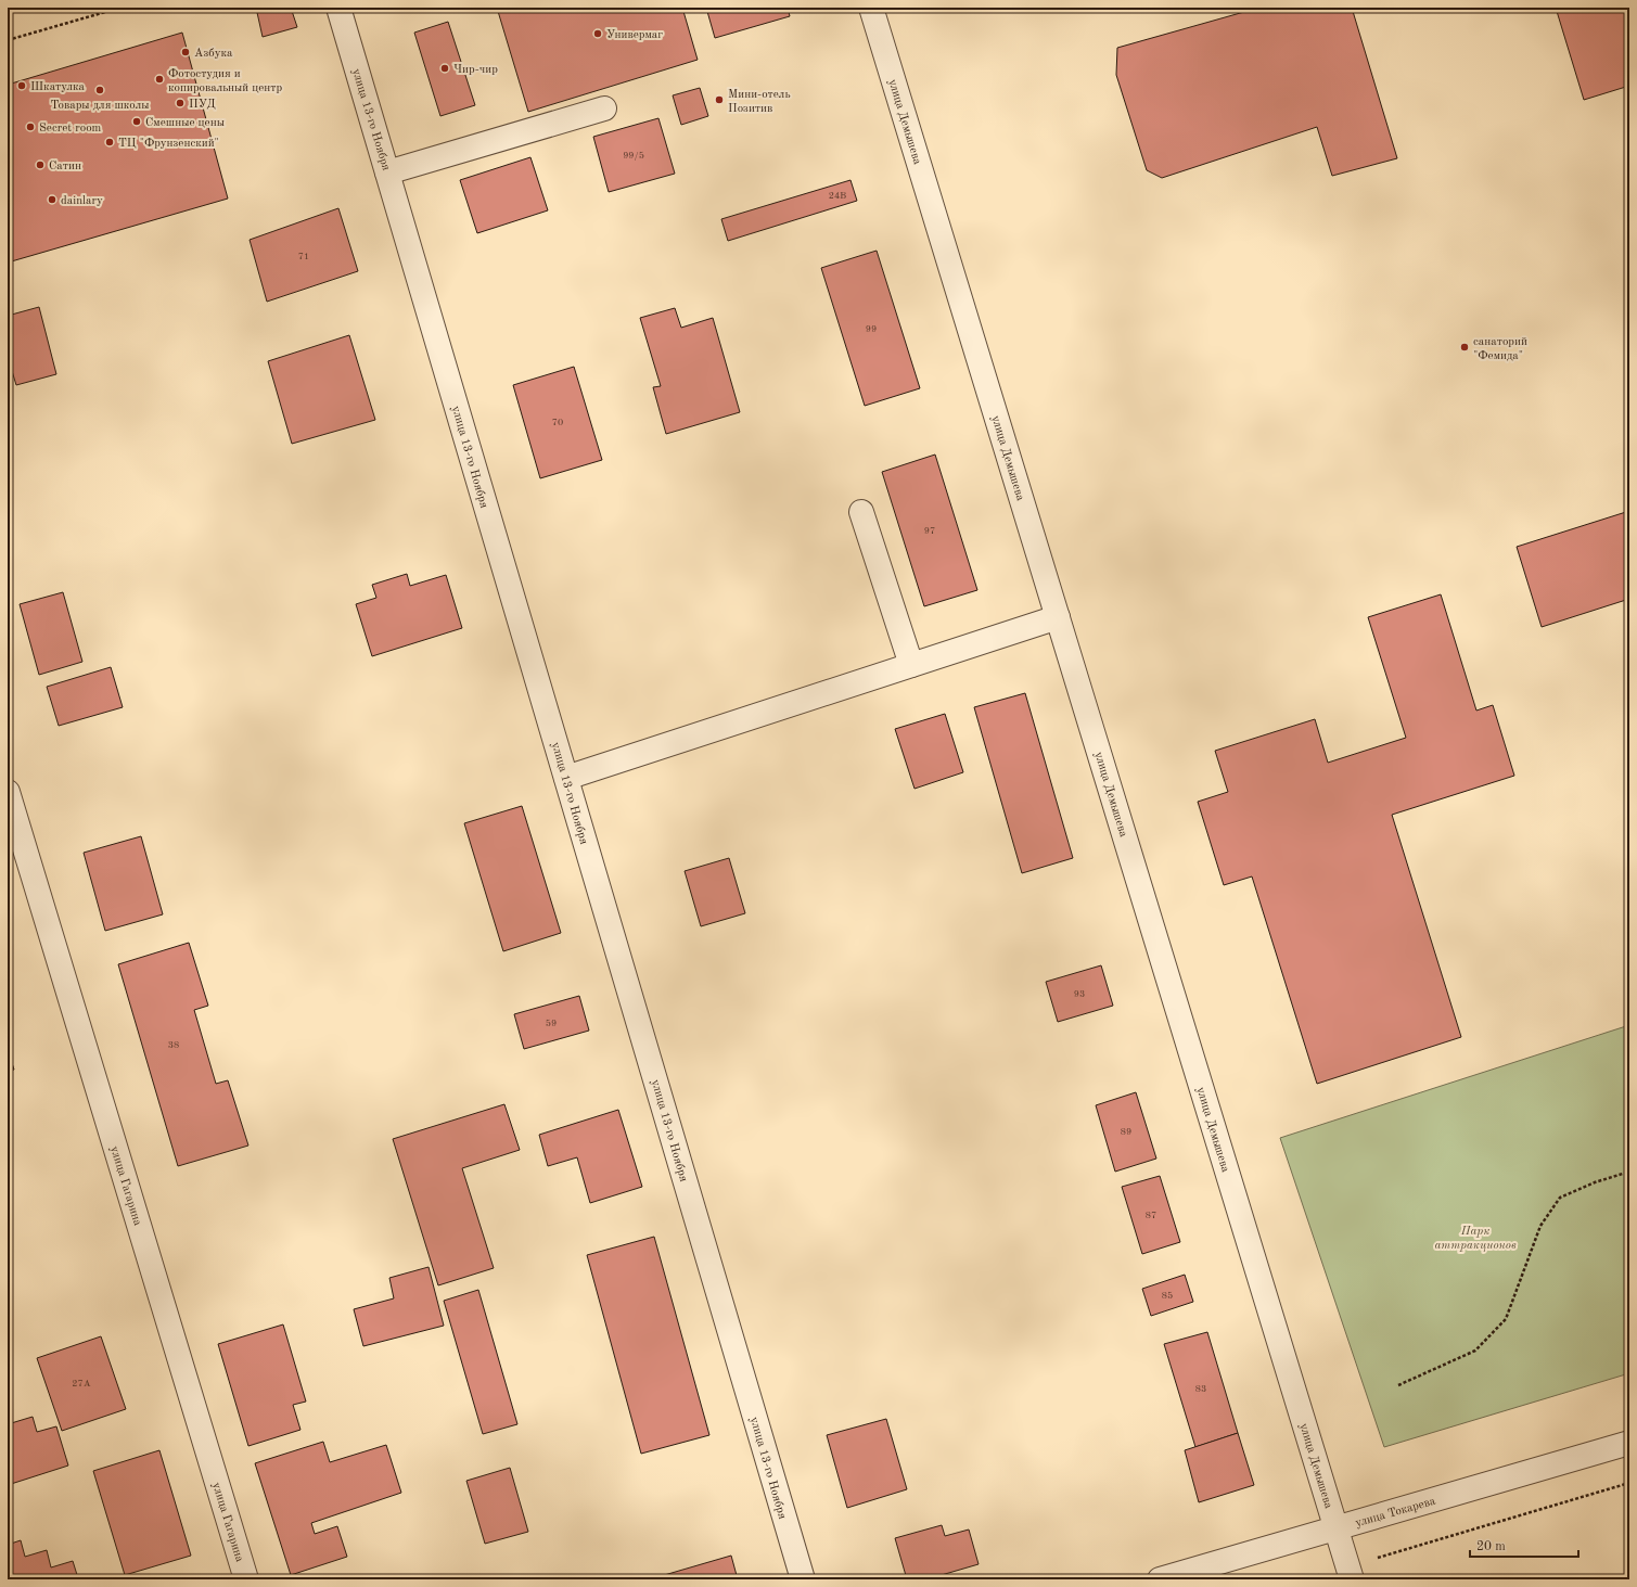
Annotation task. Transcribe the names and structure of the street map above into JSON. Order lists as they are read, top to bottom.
{
  "streets": {
    "street": [
      "улица 13-го Ноября",
      "улица Демышева",
      "улица Гагарина",
      "улица Токарева"
    ]
  },
  "crossings": [
    ["улица Демышева", "улица Токарева"]
  ],
  "parks": ["Парк аттракционов"],
  "places": [
    "Универмаг",
    "Азбука",
    "Чир-чир",
    "Фотостудия и копировальный центр",
    "Шкатулка",
    "Товары для школы",
    "Мини-отель Позитив",
    "ПУД",
    "Смешные цены",
    "Secret room",
    "ТЦ \"Фрунзенский\"",
    "Сатин",
    "dainlary",
    "санаторий \"Фемида\""
  ],
  "house_numbers": [
    "99/5",
    "24В",
    "71",
    "99",
    "70",
    "97",
    "93",
    "59",
    "38",
    "89",
    "87",
    "85",
    "27А",
    "83"
  ],
  "scale_bar": "20 m"
}
